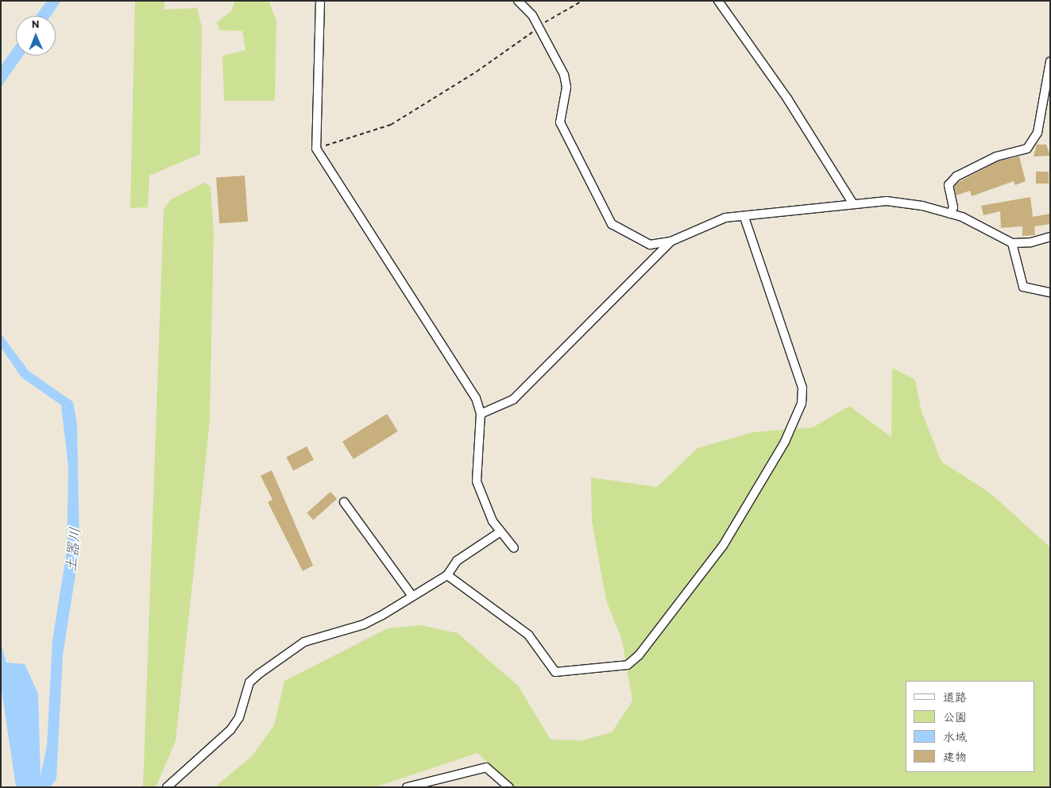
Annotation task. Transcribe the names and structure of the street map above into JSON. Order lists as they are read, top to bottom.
{
  "water": ["土器川"],
  "legend": [
    "道路",
    "公園",
    "水域",
    "建物"
  ],
  "north": "top"
}
